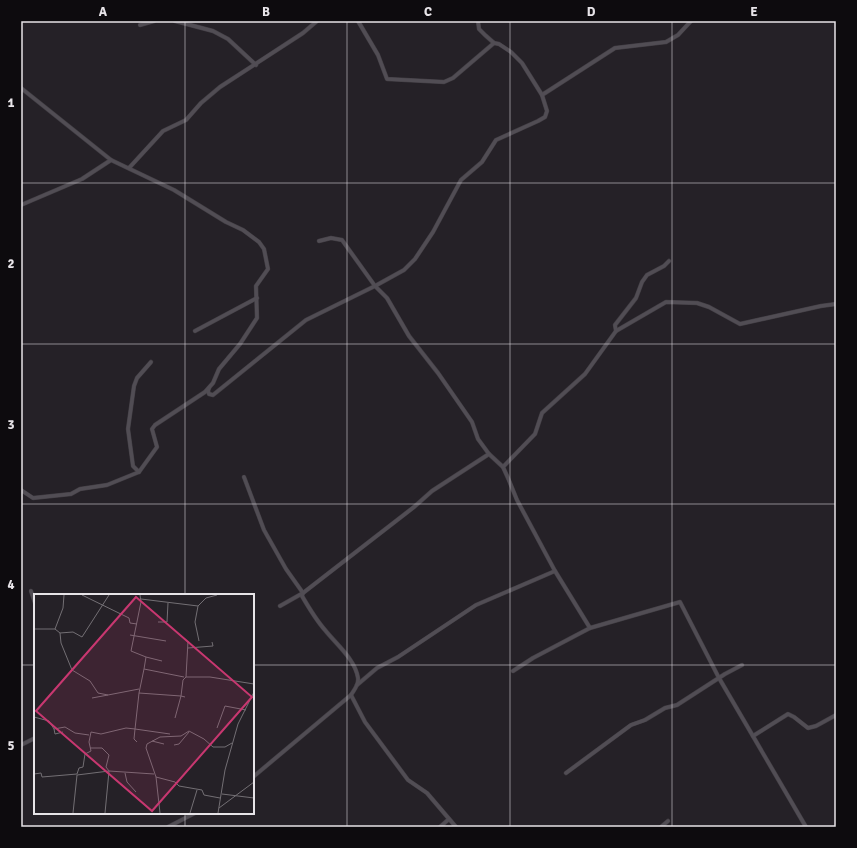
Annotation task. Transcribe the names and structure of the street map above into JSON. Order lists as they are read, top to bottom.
{
  "grid": {
    "columns": [
      "A",
      "B",
      "C",
      "D",
      "E"
    ],
    "rows": [
      "1",
      "2",
      "3",
      "4",
      "5"
    ]
  }
}
